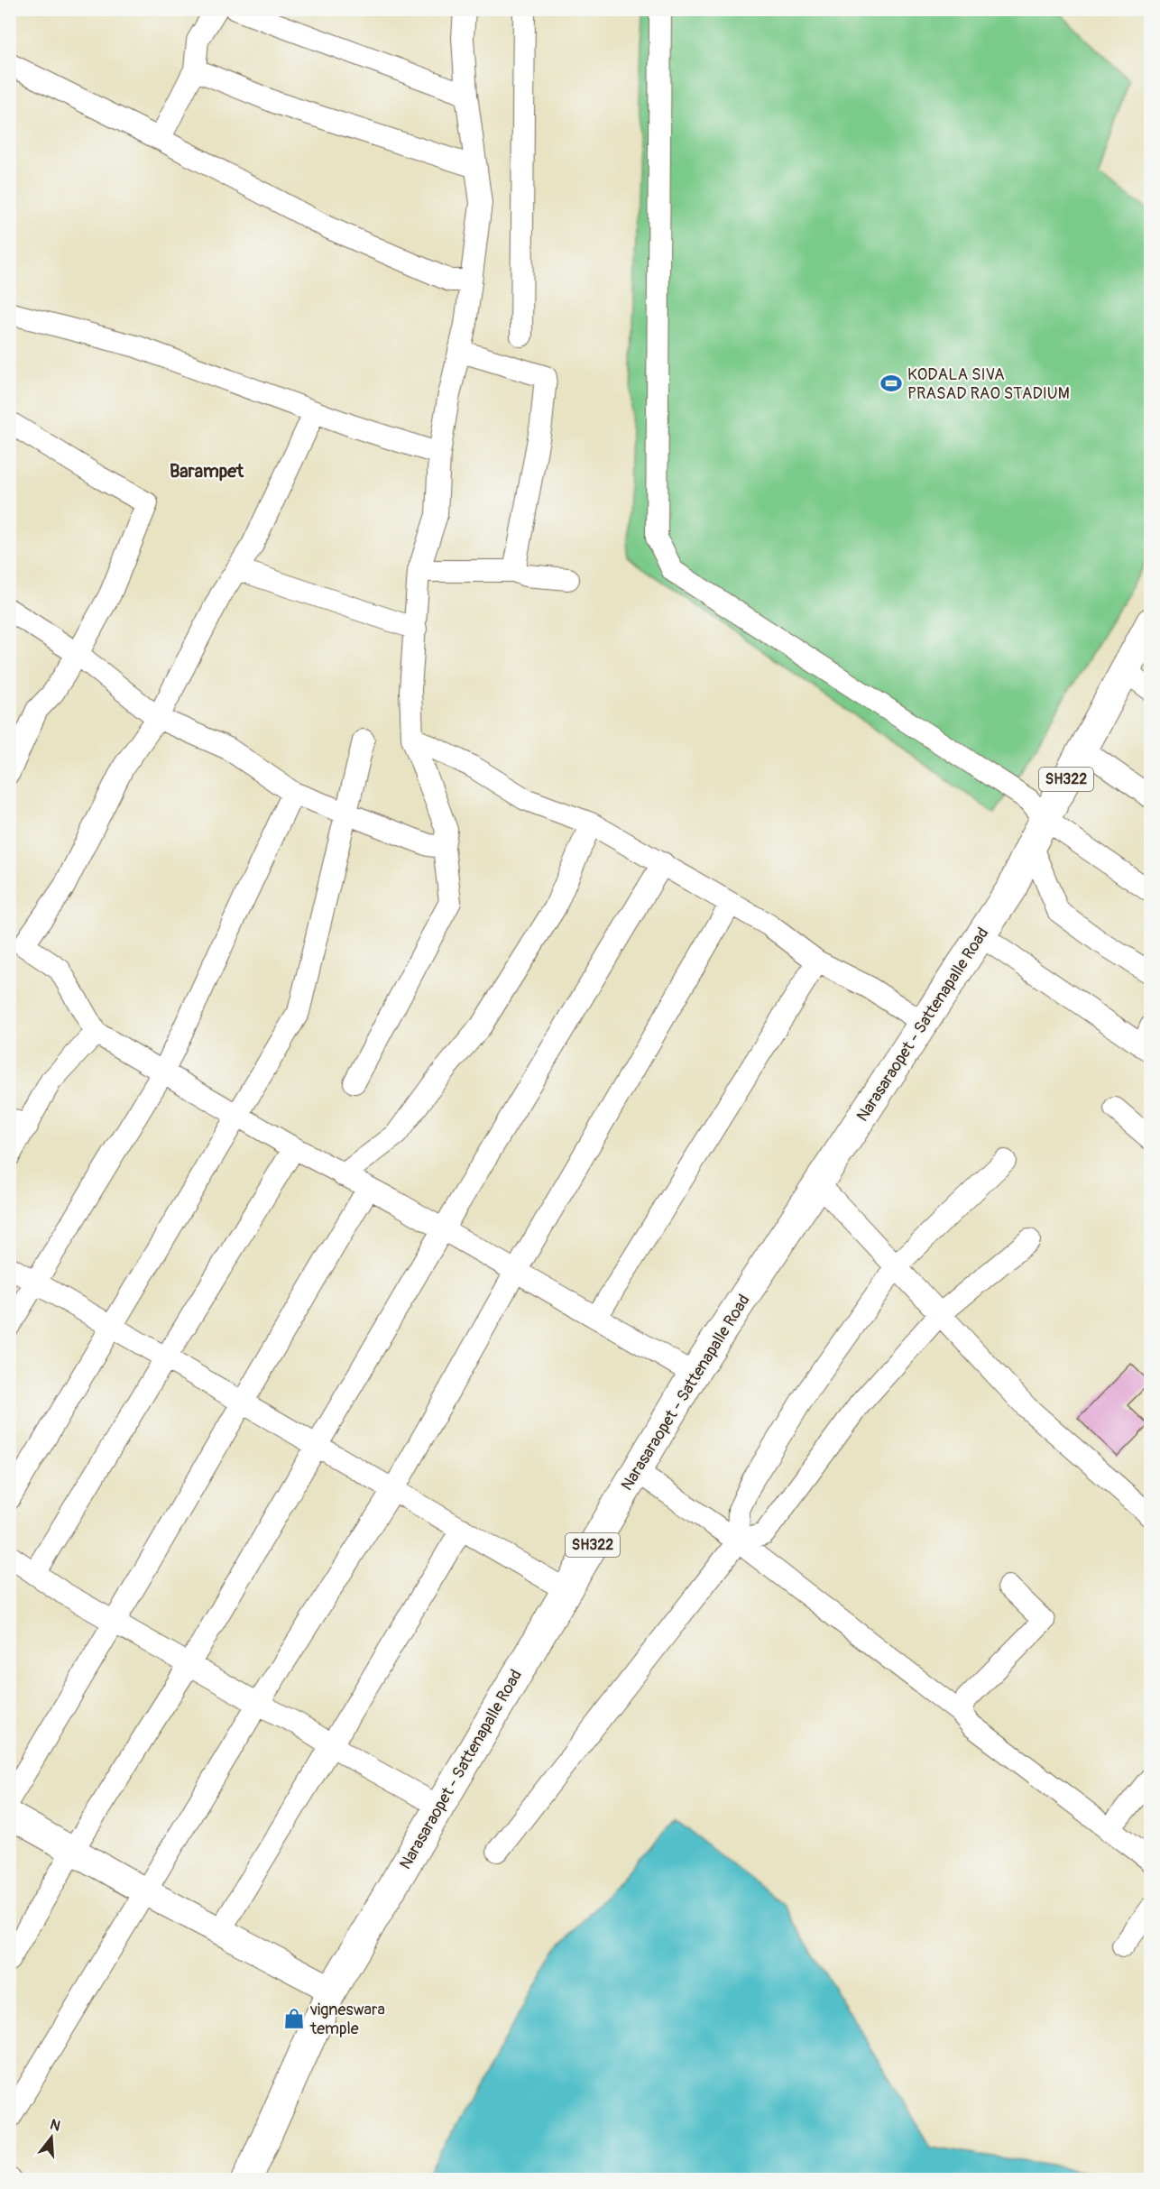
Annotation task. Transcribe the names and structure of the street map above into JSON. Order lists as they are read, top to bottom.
{
  "streets": {
    "main road": ["SH322", "Narasaraopet - Sattenapalle Road"]
  },
  "districts": ["Barampet"],
  "places": {
    "sports": ["KODALA SIVA PRASAD RAO STADIUM"],
    "shop": ["vigneswara temple"]
  },
  "north": "top"
}
